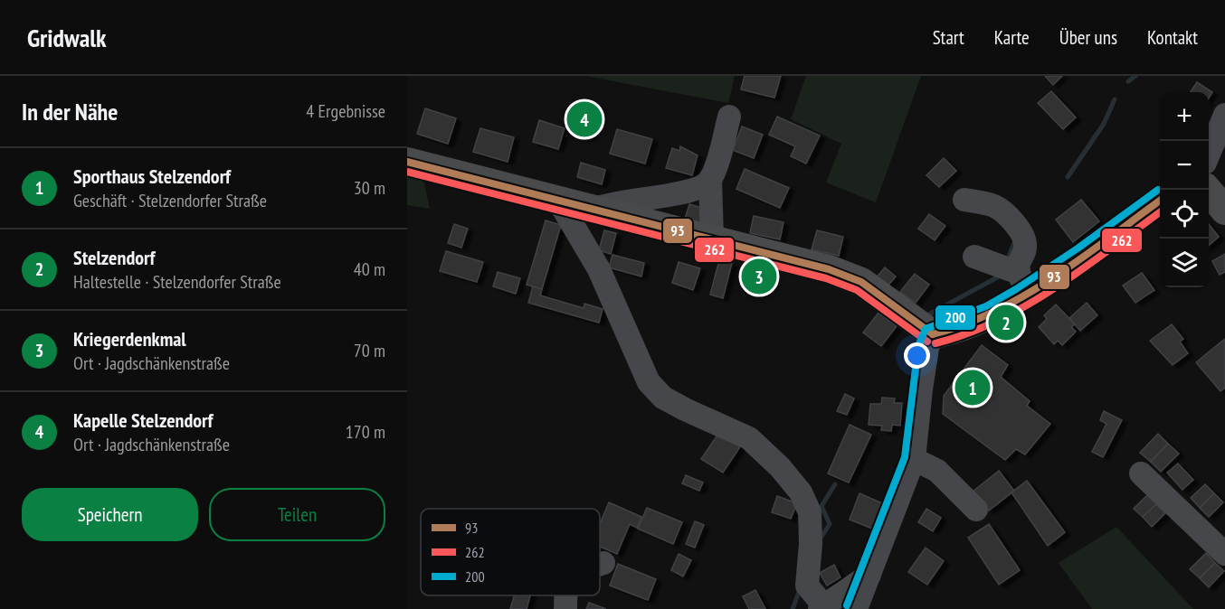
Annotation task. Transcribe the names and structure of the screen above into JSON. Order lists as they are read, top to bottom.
{
  "lines": ["transit line 93", "transit line 262", "transit line 200"],
  "legend": ["93", "262", "200"],
  "page": {
    "header": "Gridwalk",
    "nav": [
      "Start",
      "Karte",
      "Über uns",
      "Kontakt"
    ],
    "heading": ["In der Nähe", "4 Ergebnisse"],
    "map_buttons": ["+", "−"],
    "pins": [
      "4",
      "3",
      "2",
      "1"
    ],
    "list": [
      {
        "mark": "1",
        "name": "Sporthaus Stelzendorf",
        "note": "Geschäft · Stelzendorfer Straße",
        "value": "30 m"
      },
      {
        "mark": "2",
        "name": "Stelzendorf",
        "note": "Haltestelle · Stelzendorfer Straße",
        "value": "40 m"
      },
      {
        "mark": "3",
        "name": "Kriegerdenkmal",
        "note": "Ort · Jagdschänkenstraße",
        "value": "70 m"
      },
      {
        "mark": "4",
        "name": "Kapelle Stelzendorf",
        "note": "Ort · Jagdschänkenstraße",
        "value": "170 m"
      }
    ],
    "buttons": ["Speichern", "Teilen"]
  }
}
